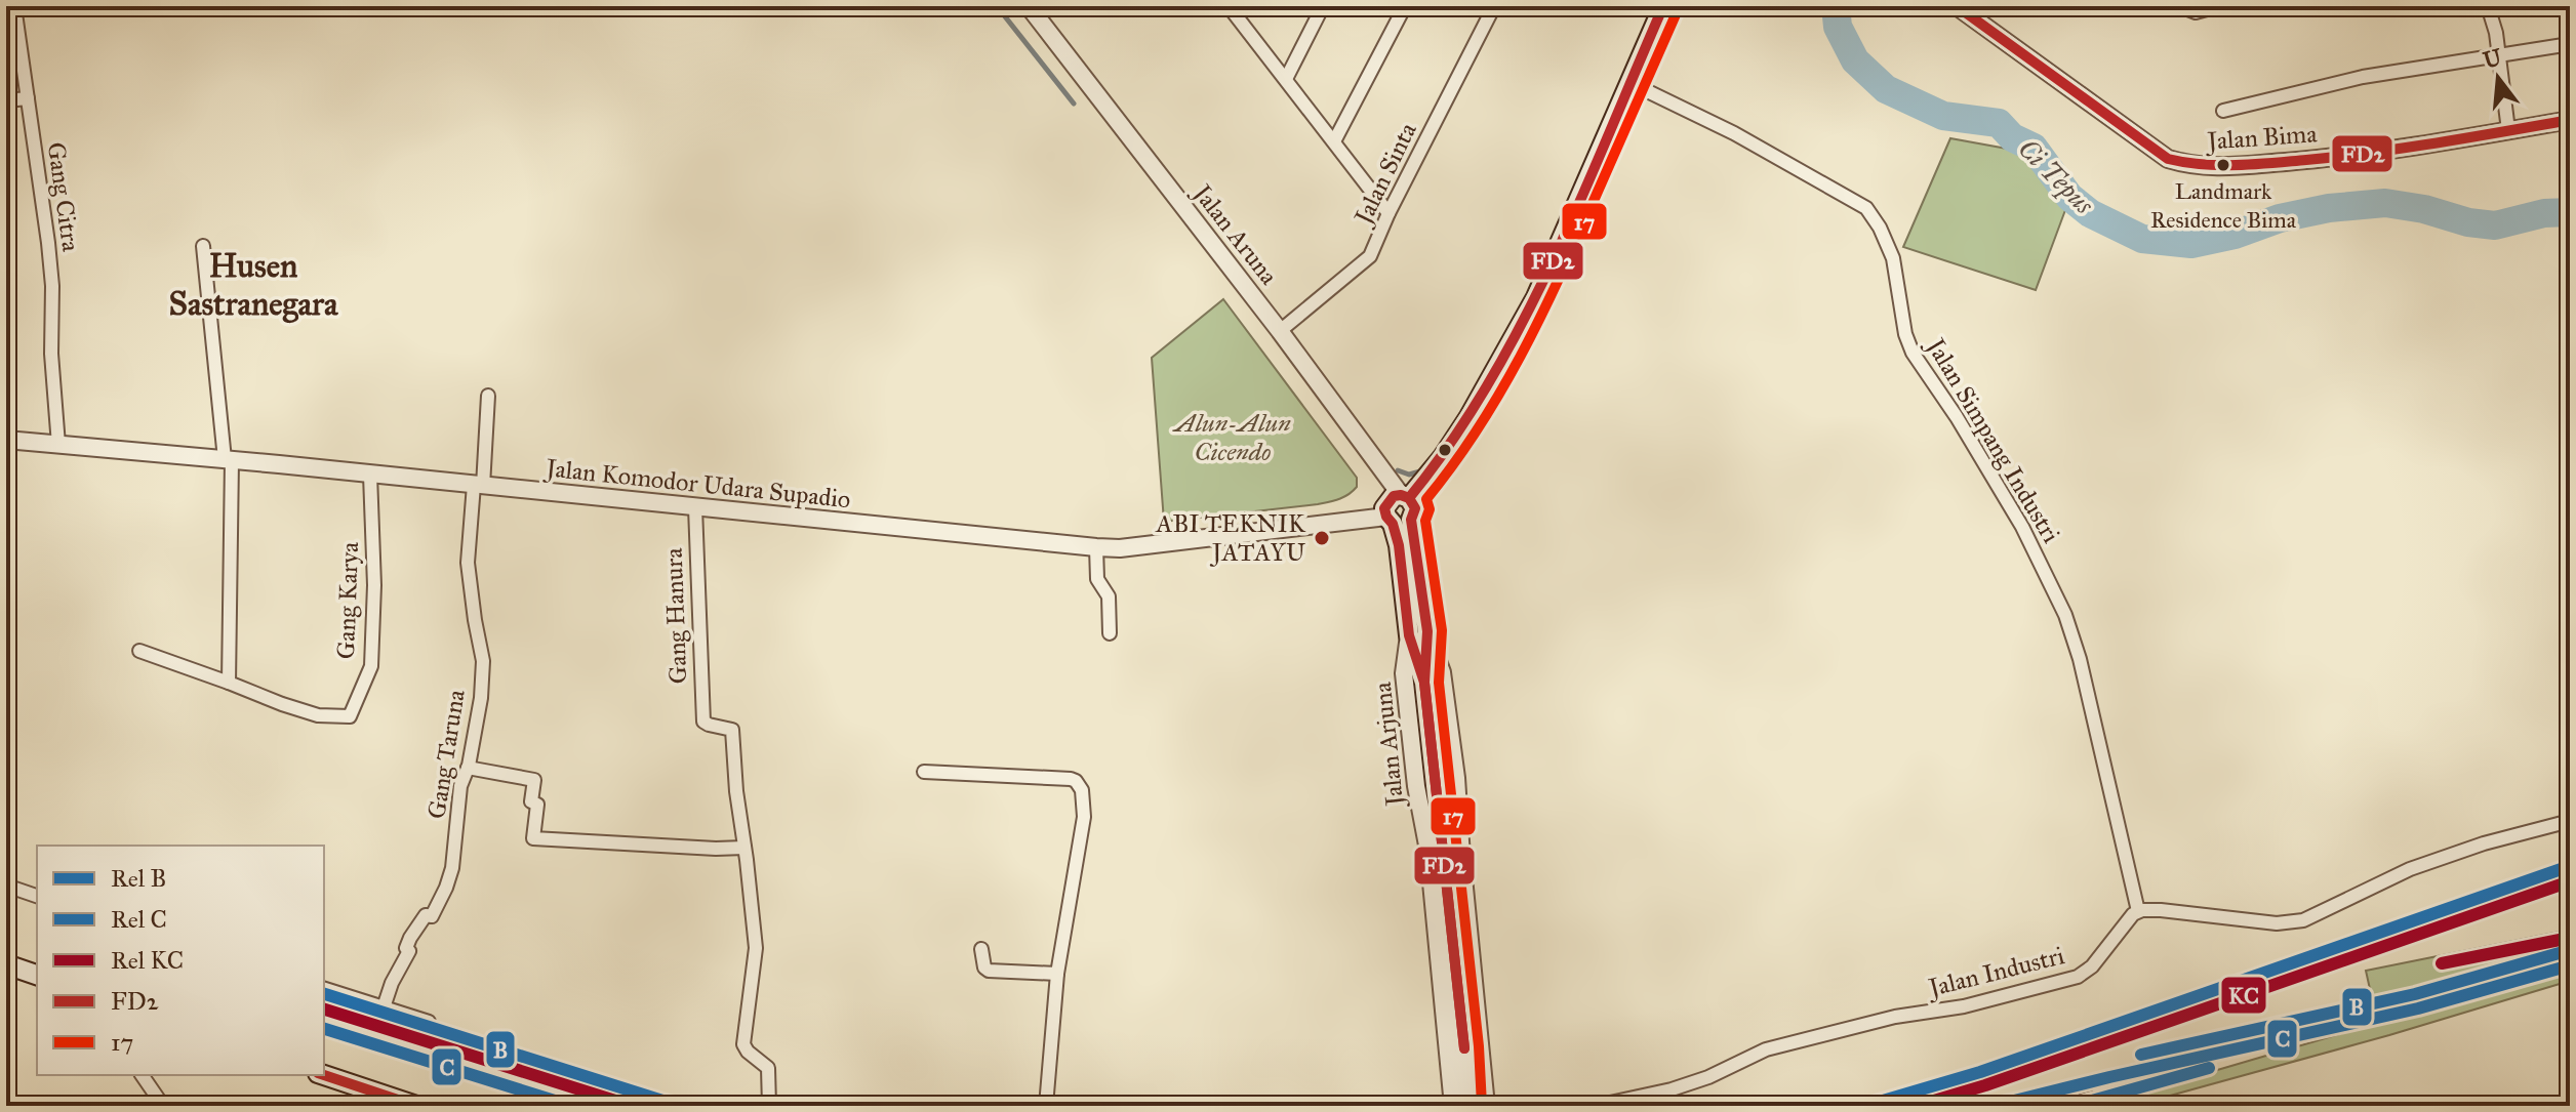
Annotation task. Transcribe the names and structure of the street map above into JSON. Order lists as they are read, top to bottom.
{
  "streets": {
    "main road": ["Jalan Arjuna"],
    "street": [
      "Jalan Bima",
      "Jalan Sinta",
      "Gang Citra",
      "Jalan Aruna",
      "Jalan Simpang Industri",
      "Jalan Komodor Udara Supadio",
      "Gang Karya",
      "Gang Hanura",
      "Gang Taruna",
      "Jalan Industri"
    ]
  },
  "crossings": [
    ["Jalan Sinta", "Jalan Aruna"],
    ["Gang Citra", "Jalan Komodor Udara Supadio"],
    ["Jalan Aruna", "Jalan Arjuna"],
    ["Jalan Simpang Industri", "Jalan Industri"],
    ["Jalan Komodor Udara Supadio", "Gang Karya"],
    ["Jalan Komodor Udara Supadio", "Gang Hanura"],
    ["Jalan Komodor Udara Supadio", "Jalan Arjuna"],
    ["Jalan Komodor Udara Supadio", "Gang Taruna"]
  ],
  "districts": ["Husen Sastranegara"],
  "water": ["Ci Tepus"],
  "parks": ["Alun-Alun Cicendo"],
  "places": ["Landmark Residence Bima", "ABI TEKNIK JATAYU"],
  "lines": [
    "transit line FD2",
    "transit line 17",
    "rail line B",
    "rail line KC",
    "rail line C"
  ],
  "legend": [
    "Rel B",
    "Rel C",
    "Rel KC",
    "FD2",
    "17"
  ],
  "north": "top"
}
